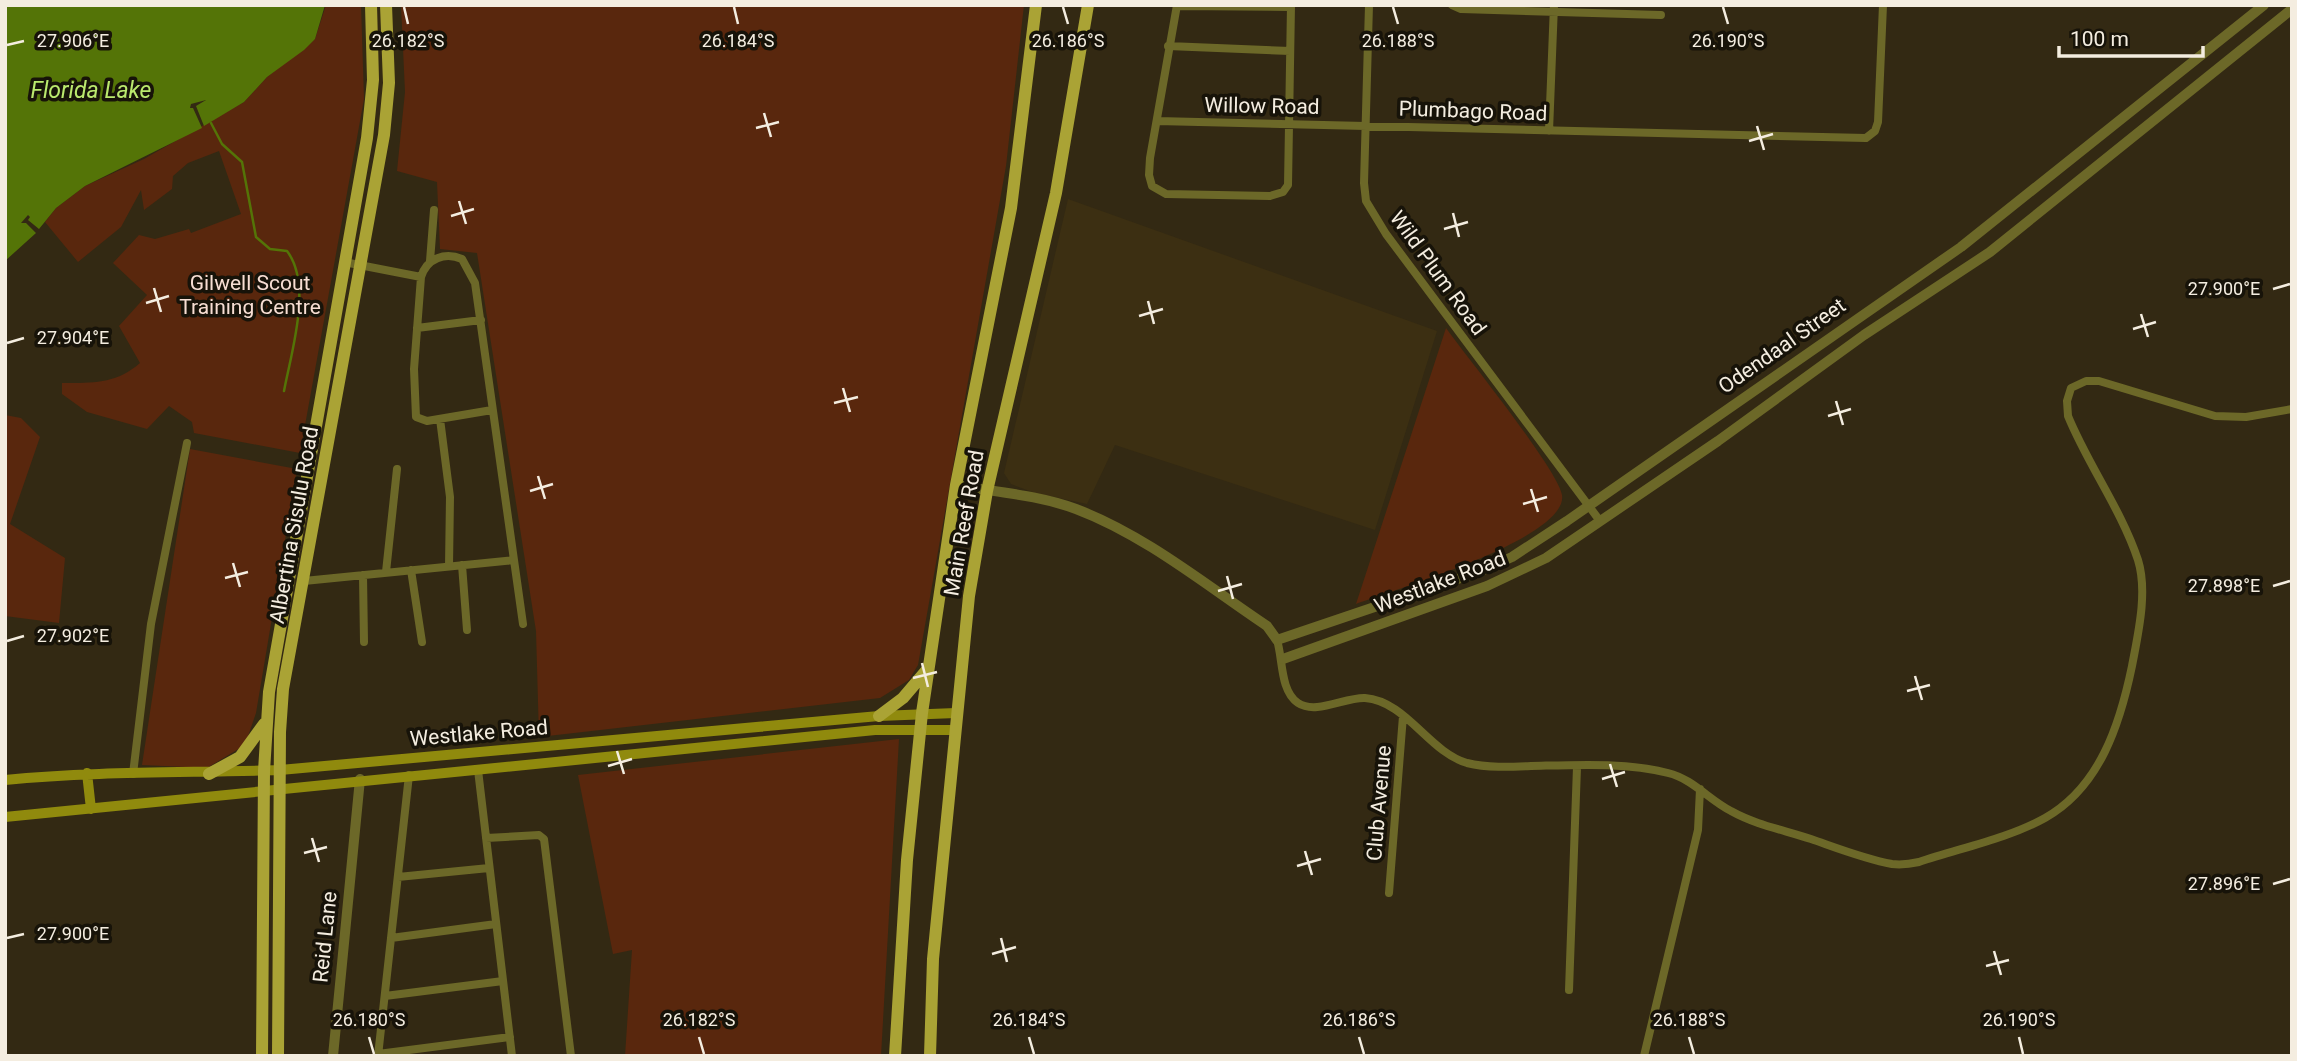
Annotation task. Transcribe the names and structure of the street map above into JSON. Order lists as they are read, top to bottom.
{
  "streets": {
    "main road": ["Main Reef Road", "Albertina Sisulu Road", "Westlake Road"],
    "street": [
      "Willow Road",
      "Plumbago Road",
      "Wild Plum Road",
      "Odendaal Street",
      "Club Avenue",
      "Reid Lane"
    ]
  },
  "crossings": [
    ["Willow Road", "Plumbago Road"],
    ["Willow Road", "Wild Plum Road"],
    ["Plumbago Road", "Wild Plum Road"],
    ["Wild Plum Road", "Odendaal Street"],
    ["Wild Plum Road", "Westlake Road"],
    ["Odendaal Street", "Westlake Road"],
    ["Main Reef Road", "Westlake Road"],
    ["Albertina Sisulu Road", "Westlake Road"],
    ["Westlake Road", "Reid Lane"]
  ],
  "water": ["Florida Lake"],
  "parks": ["Gilwell Scout Training Centre"],
  "scale_bar": "100 m",
  "coordinates": [
    "27.906°E",
    "26.182°S",
    "26.184°S",
    "26.186°S",
    "26.188°S",
    "26.190°S",
    "27.900°E",
    "27.904°E",
    "27.898°E",
    "27.902°E",
    "27.896°E",
    "26.180°S"
  ]
}
